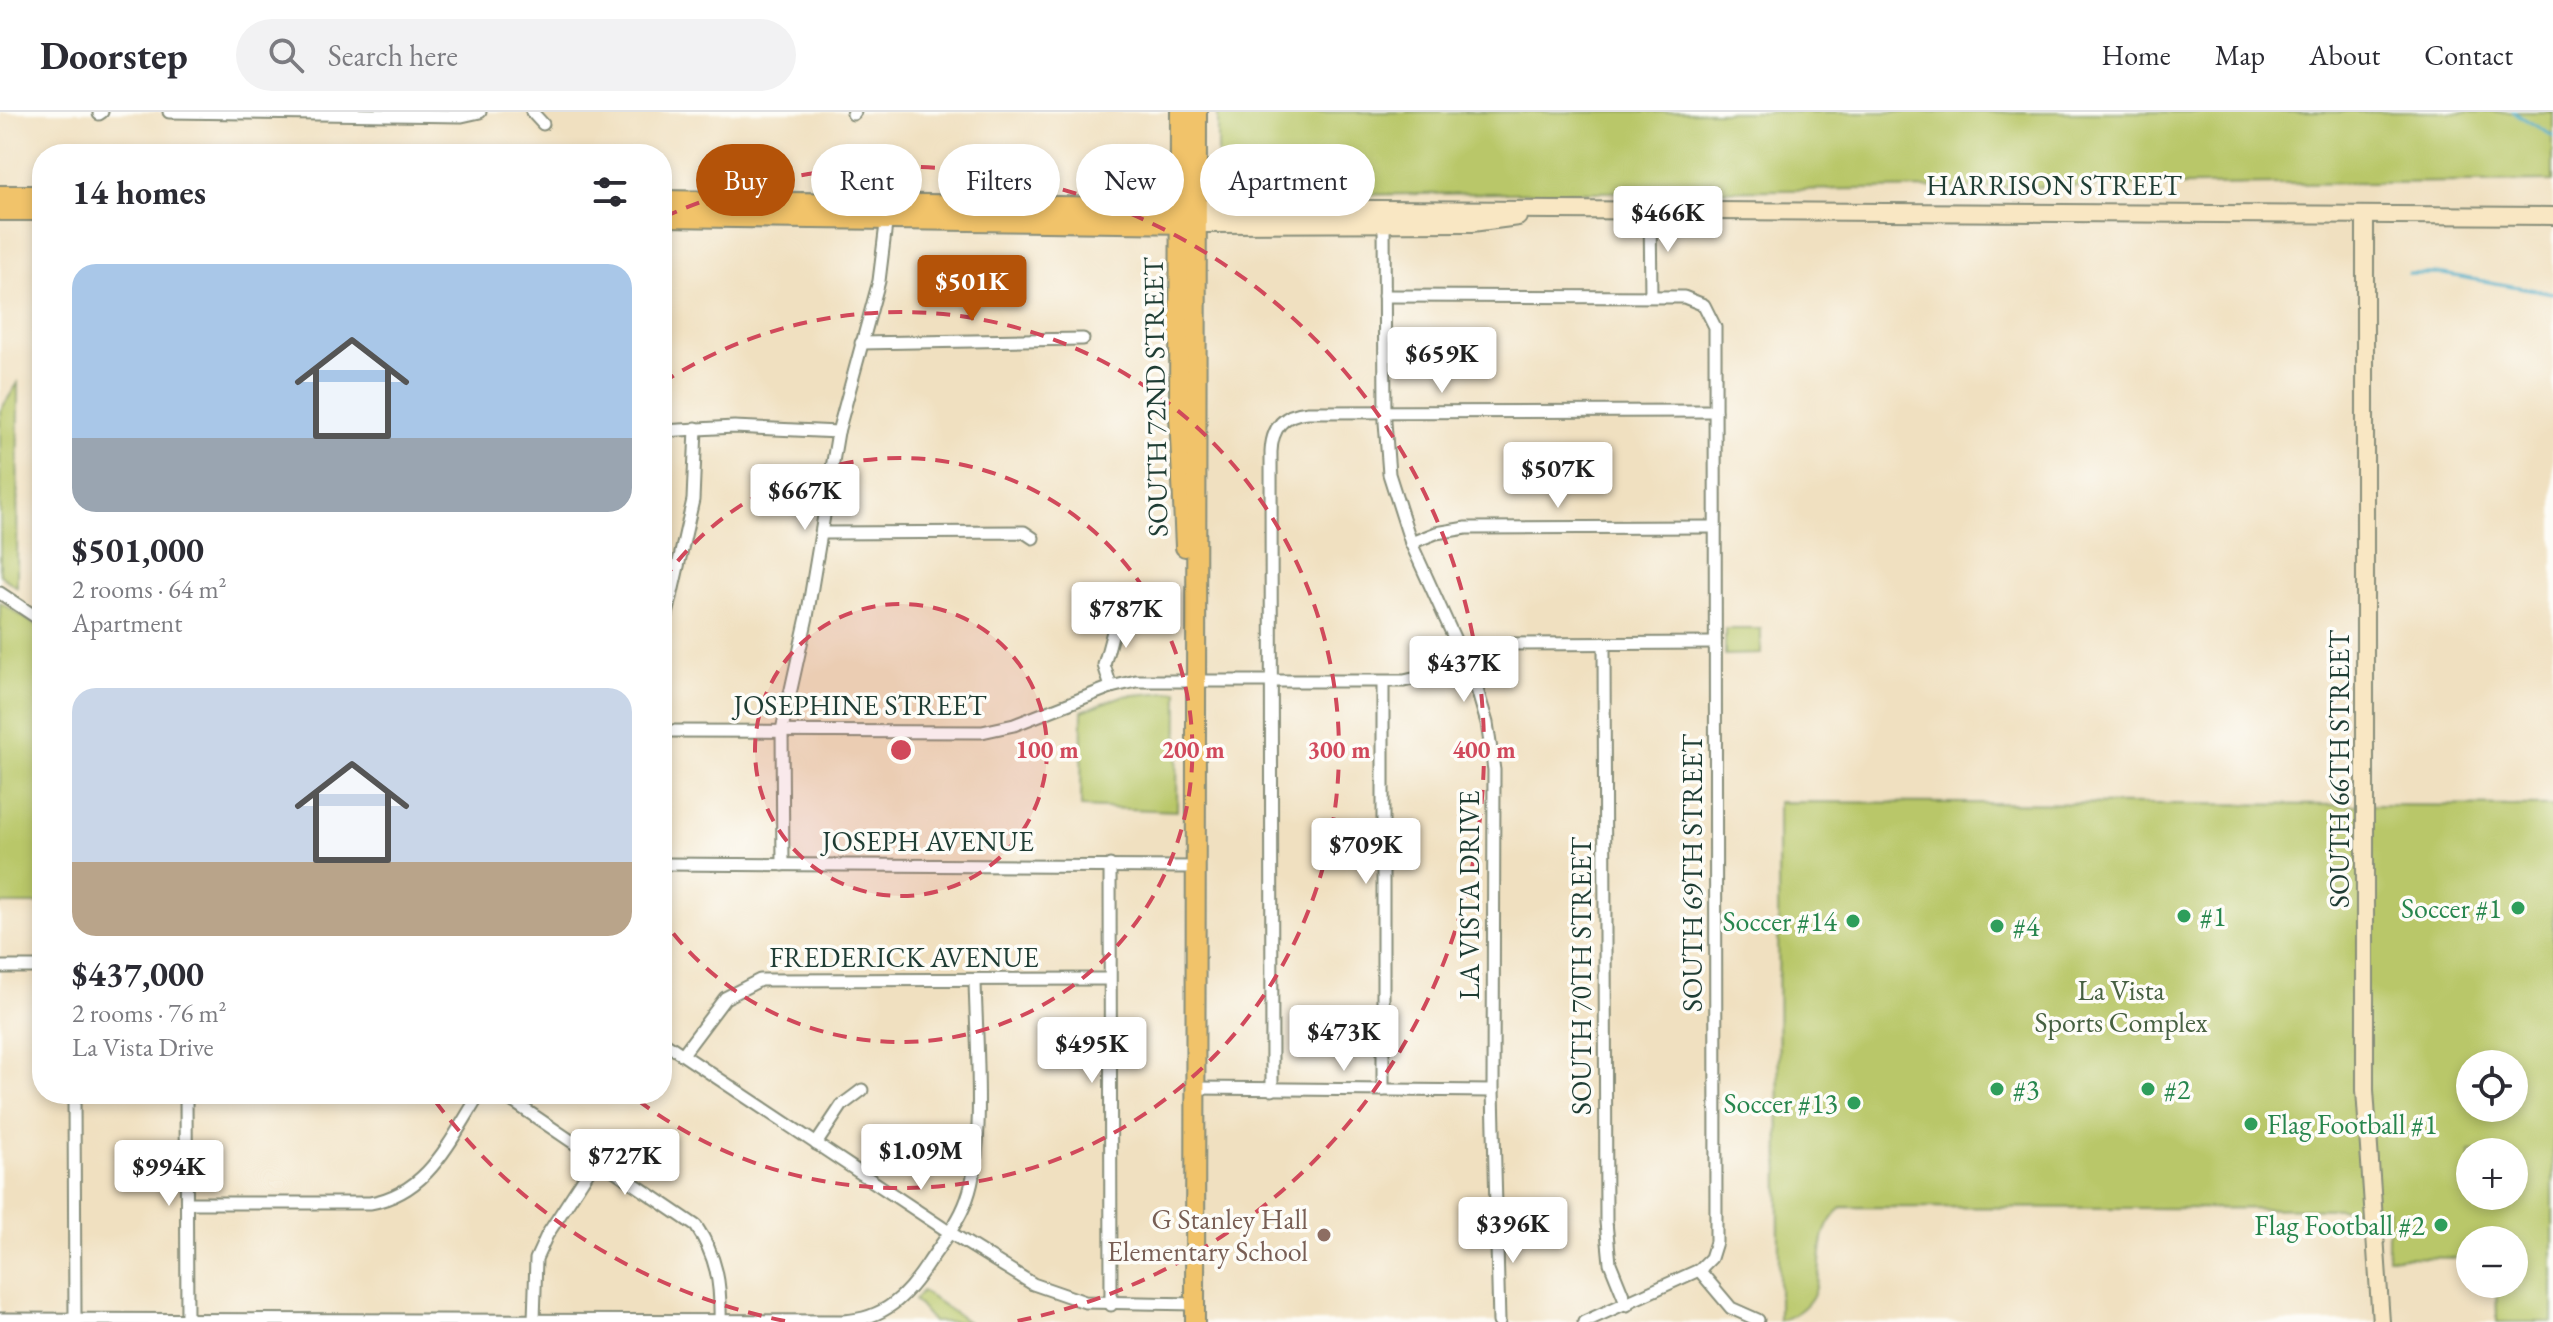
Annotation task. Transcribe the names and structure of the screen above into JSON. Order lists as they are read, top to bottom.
{
  "streets": {
    "main road": ["HARRISON STREET", "SOUTH 72ND STREET", "SOUTH 66TH STREET"],
    "street": [
      "JOSEPHINE STREET",
      "JOSEPH AVENUE",
      "SOUTH 69TH STREET",
      "LA VISTA DRIVE",
      "FREDERICK AVENUE",
      "SOUTH 70TH STREET"
    ]
  },
  "crossings": [
    ["HARRISON STREET", "SOUTH 72ND STREET"],
    ["HARRISON STREET", "SOUTH 66TH STREET"],
    ["HARRISON STREET", "LA VISTA DRIVE"],
    ["SOUTH 72ND STREET", "JOSEPHINE STREET"],
    ["SOUTH 72ND STREET", "JOSEPH AVENUE"],
    ["JOSEPHINE STREET", "SOUTH 69TH STREET"],
    ["JOSEPHINE STREET", "LA VISTA DRIVE"],
    ["JOSEPHINE STREET", "SOUTH 70TH STREET"]
  ],
  "parks": ["La Vista Sports Complex"],
  "places": [
    "Soccer #1",
    "#1",
    "Soccer #14",
    "#4",
    "#3",
    "#2",
    "Soccer #13",
    "Flag Football #1",
    "Flag Football #2",
    "G Stanley Hall Elementary School"
  ],
  "page": {
    "header": "Doorstep",
    "search": "Search here",
    "nav": [
      "Home",
      "Map",
      "About",
      "Contact"
    ],
    "chip": [
      "Buy",
      "Rent",
      "Filters",
      "New",
      "Apartment"
    ],
    "heading": "14 homes",
    "price": [
      "$466K",
      "$501K",
      "$659K",
      "$507K",
      "$667K",
      "$787K",
      "$437K",
      "$709K",
      "$473K",
      "$495K",
      "$1.09M",
      "$727K",
      "$994K",
      "$396K"
    ],
    "list": [
      {
        "name": "$501,000",
        "note": "2 rooms · 64 m² · Apartment"
      },
      {
        "name": "$437,000",
        "note": "2 rooms · 76 m² · La Vista Drive"
      }
    ],
    "map_buttons": ["+", "−"]
  },
  "rings": [
    "100 m",
    "200 m",
    "300 m",
    "400 m"
  ]
}
